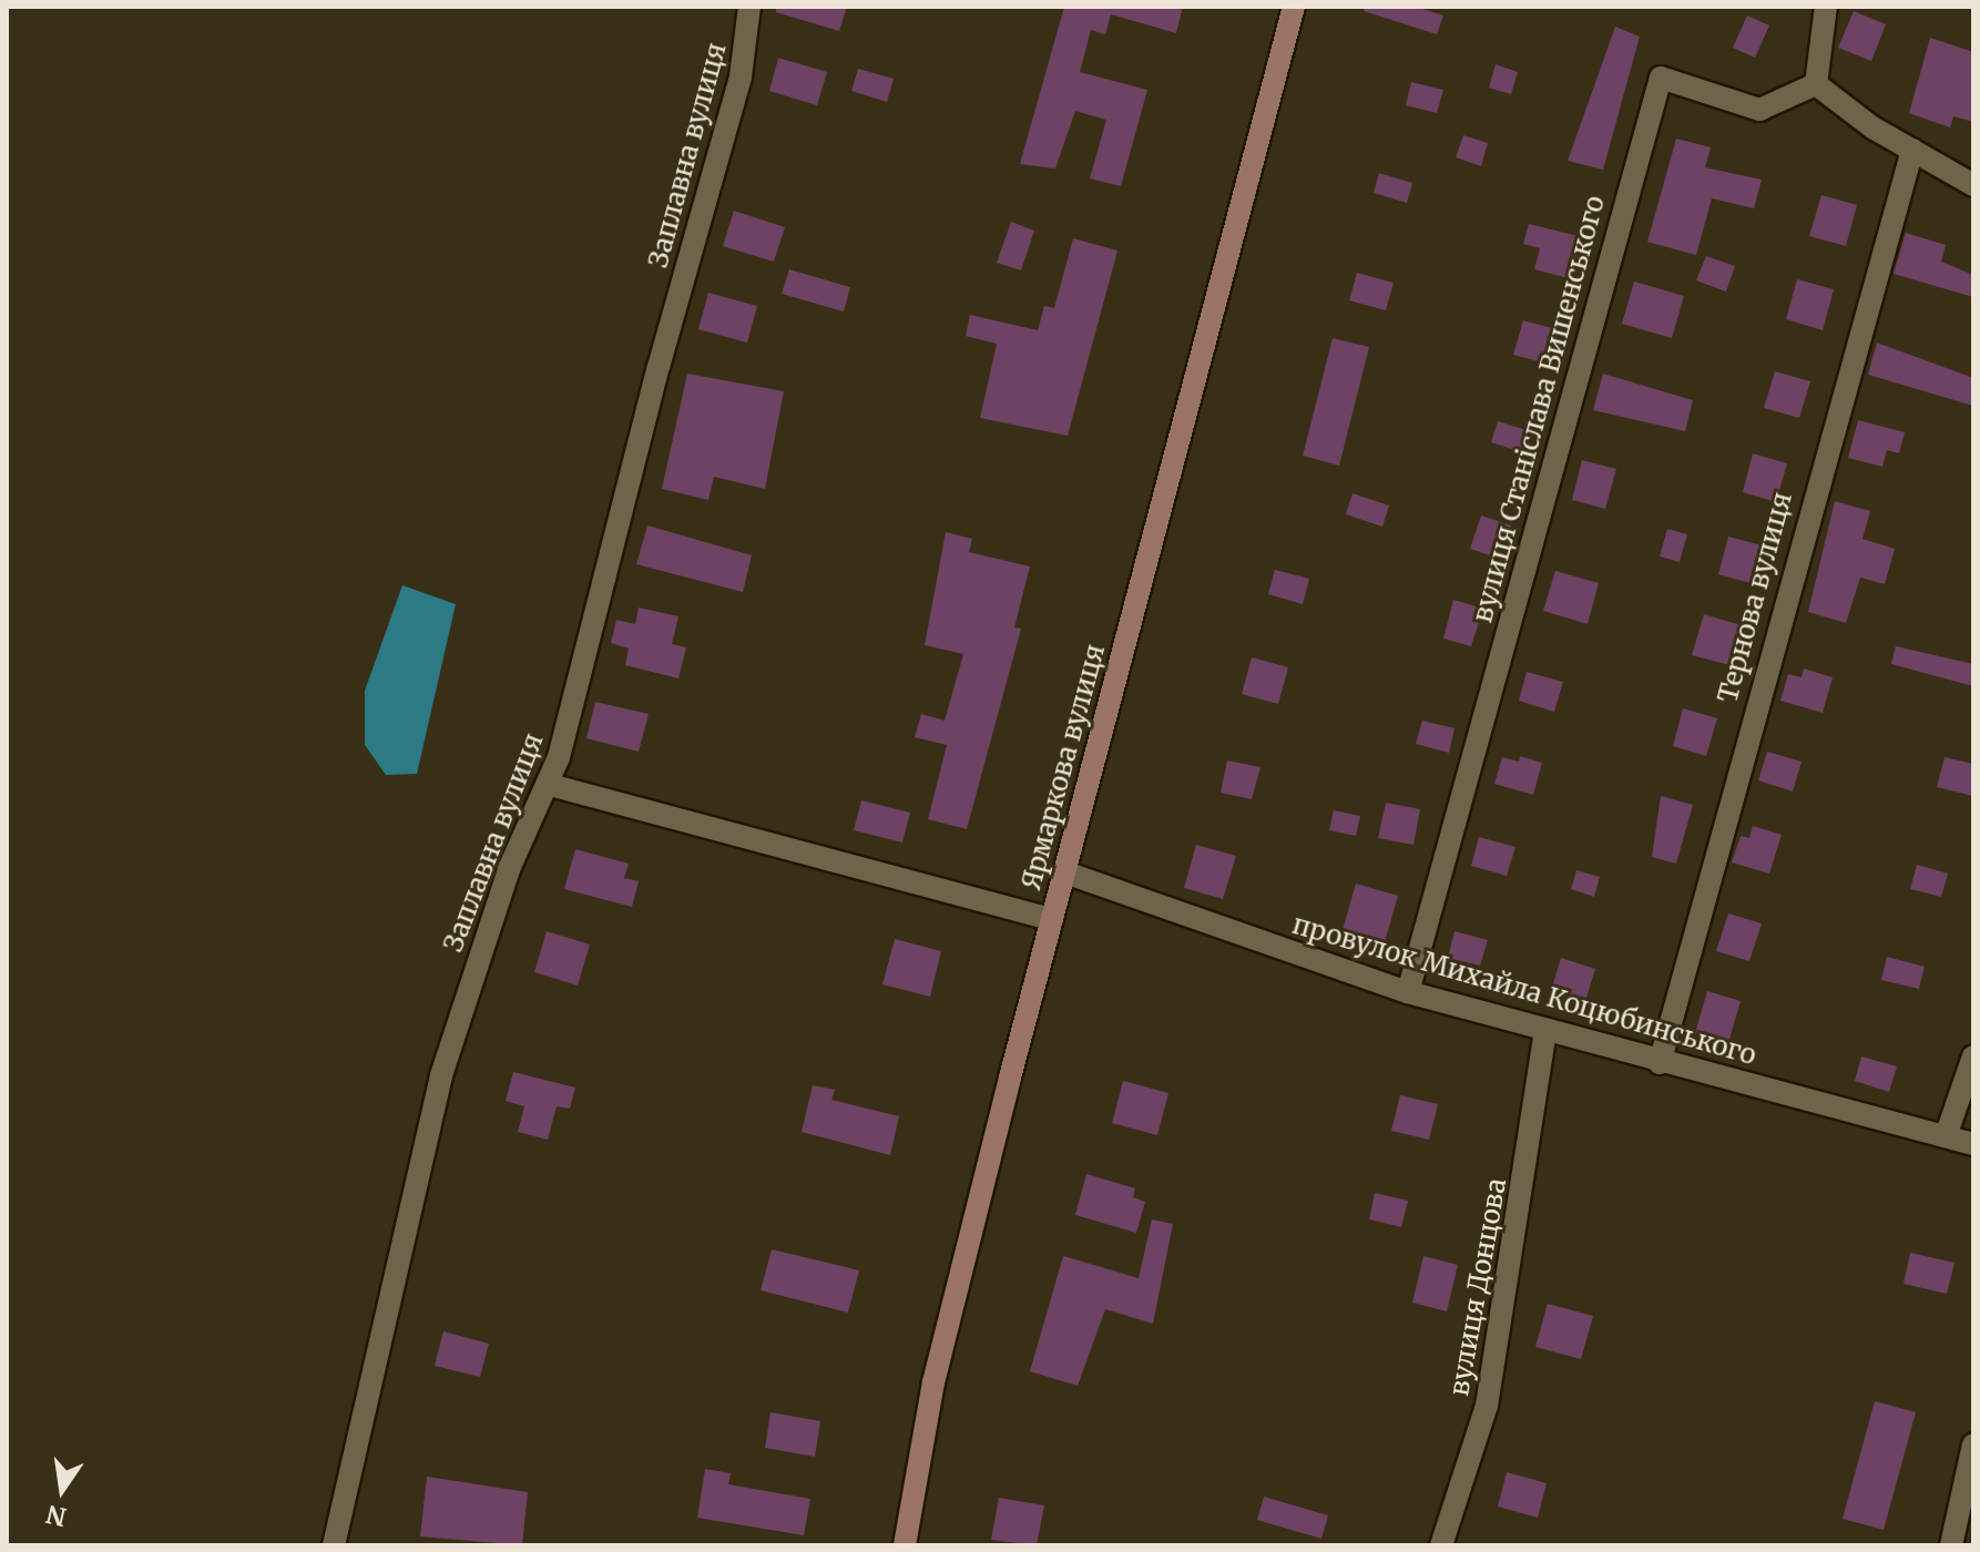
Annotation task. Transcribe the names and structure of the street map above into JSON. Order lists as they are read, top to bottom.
{
  "streets": {
    "main road": ["Ярмаркова вулиця"],
    "street": [
      "Заплавна вулиця",
      "вулиця Станіслава Вишенського",
      "Тернова вулиця",
      "провулок Михайла Коцюбинського",
      "вулиця Донцова"
    ]
  },
  "crossings": [
    ["вулиця Станіслава Вишенського", "провулок Михайла Коцюбинського"],
    ["Тернова вулиця", "провулок Михайла Коцюбинського"],
    ["Ярмаркова вулиця", "провулок Михайла Коцюбинського"],
    ["провулок Михайла Коцюбинського", "вулиця Донцова"]
  ],
  "north": "bottom"
}
